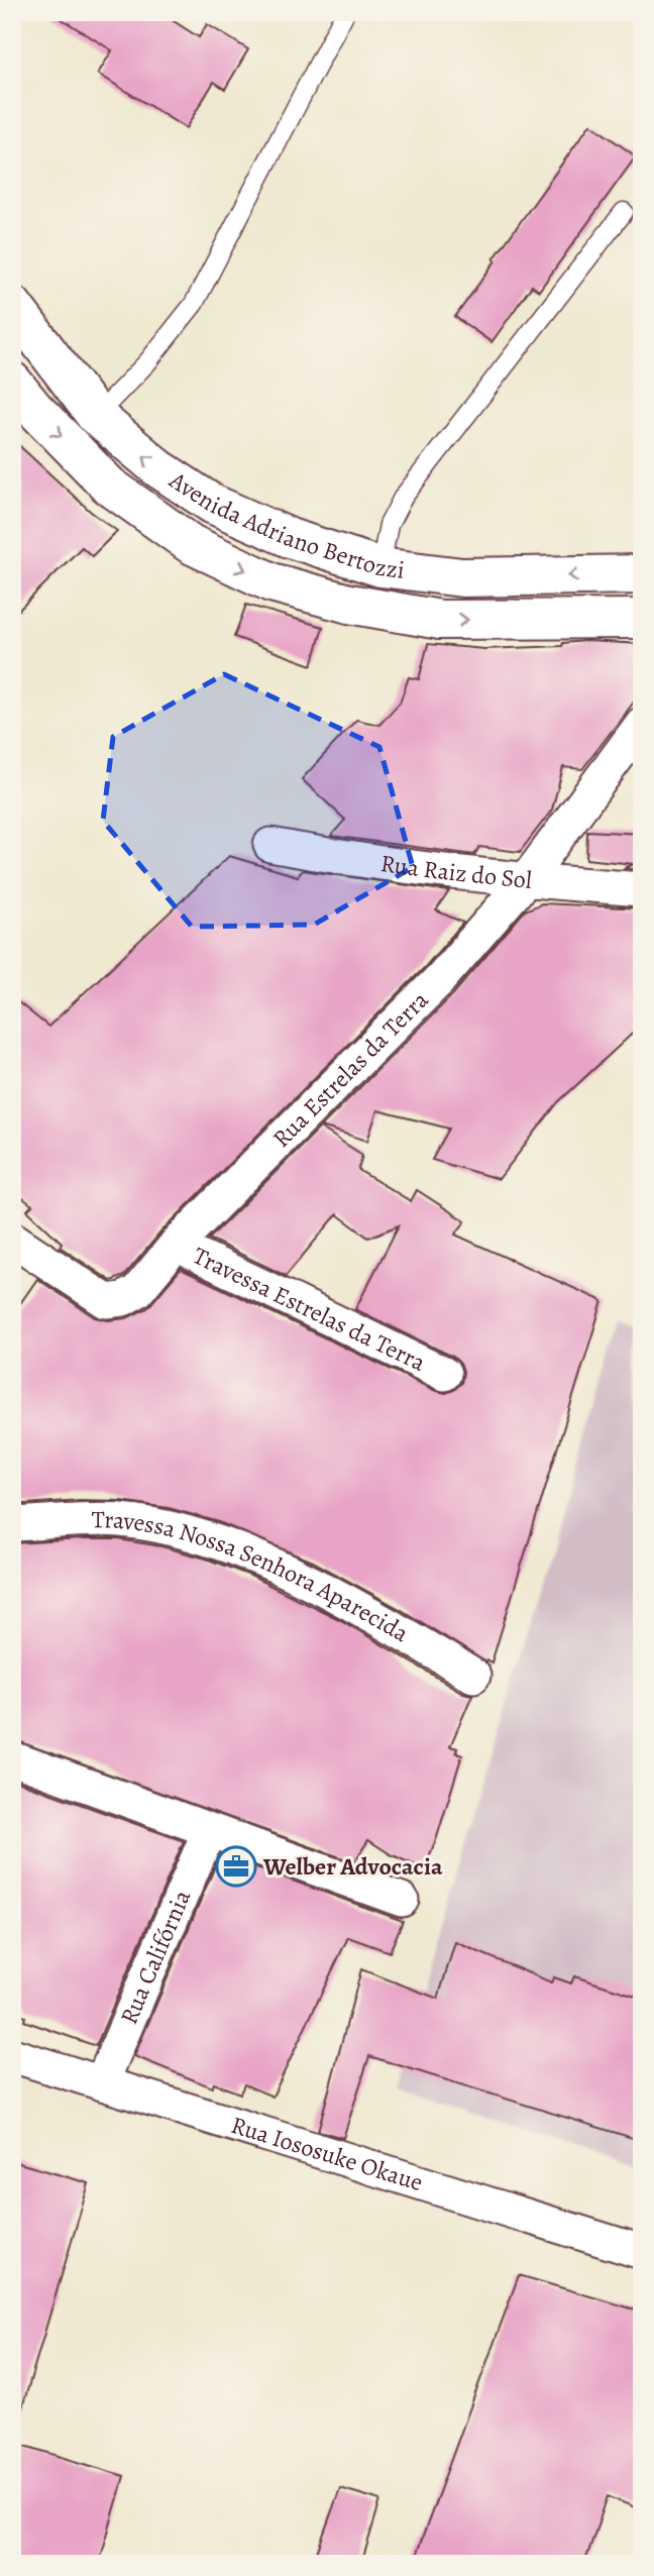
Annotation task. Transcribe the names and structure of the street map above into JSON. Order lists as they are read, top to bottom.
{
  "streets": {
    "main road": ["Avenida Adriano Bertozzi"],
    "street": [
      "Rua Raiz do Sol",
      "Rua Estrelas da Terra",
      "Travessa Estrelas da Terra",
      "Travessa Nossa Senhora Aparecida",
      "Rua Califórnia",
      "Rua Iososuke Okaue"
    ]
  },
  "crossings": [
    ["Rua Raiz do Sol", "Rua Estrelas da Terra"],
    ["Rua Estrelas da Terra", "Travessa Estrelas da Terra"],
    ["Rua Califórnia", "Rua Iososuke Okaue"]
  ],
  "places": {
    "office": ["Welber Advocacia"]
  }
}
